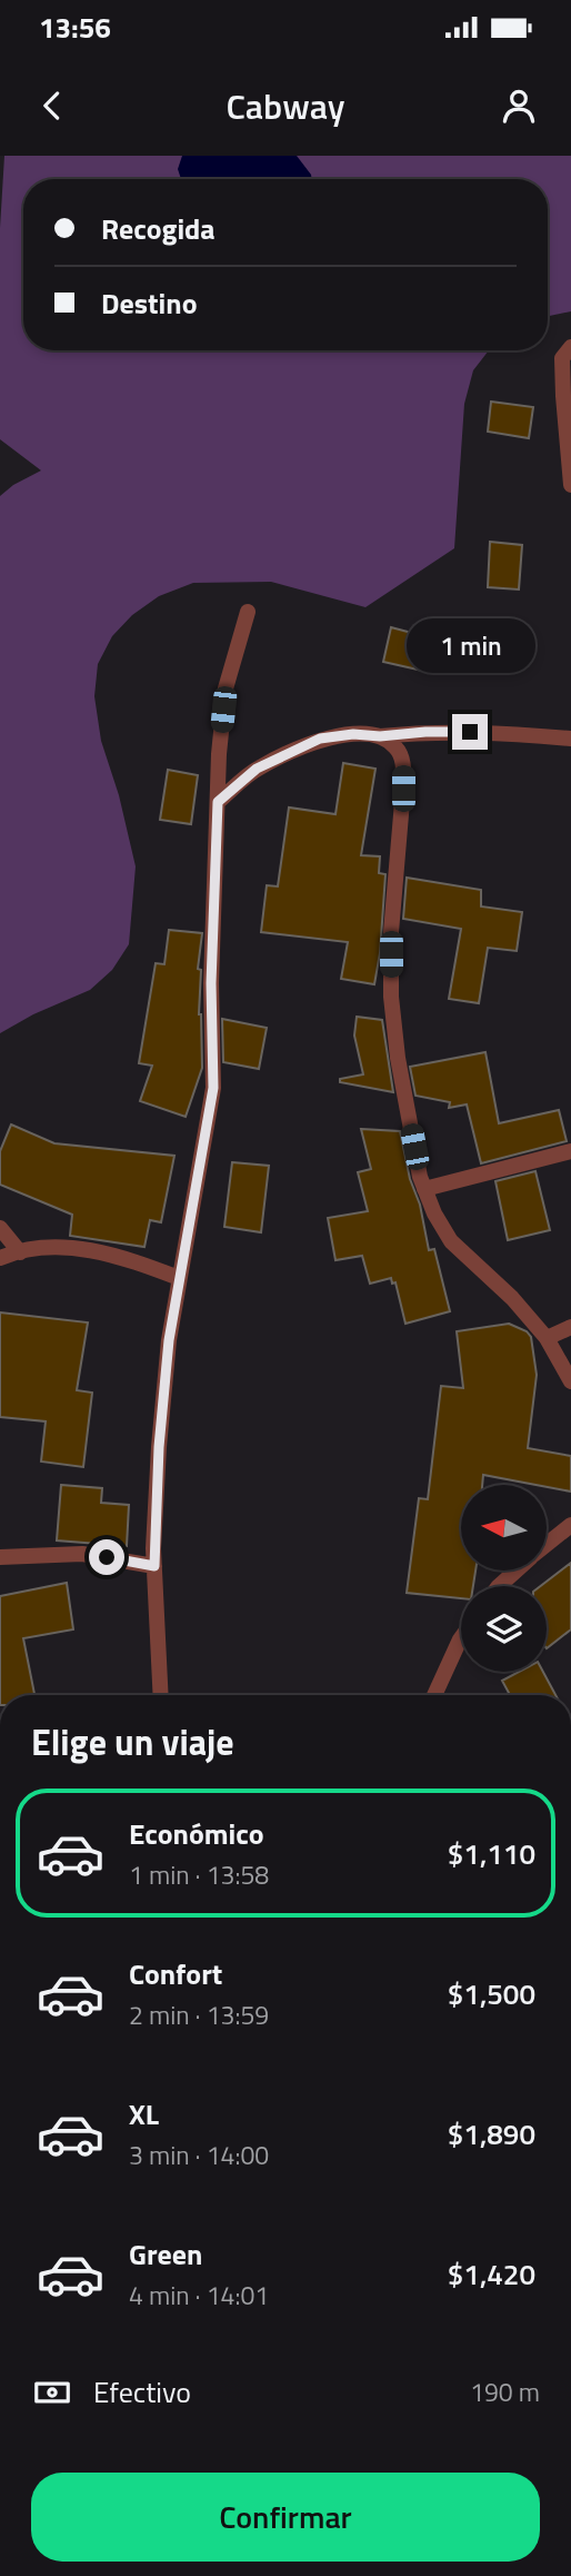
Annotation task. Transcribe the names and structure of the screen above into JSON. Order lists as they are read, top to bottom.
{
  "north": "left",
  "page": {
    "status": "13:56",
    "header": "Cabway",
    "banner": ["Recogida", "Destino"],
    "bubble": "1 min",
    "heading": "Elige un viaje",
    "list": [
      {
        "name": "Económico",
        "note": "1 min · 13:58",
        "value": "$1,110"
      },
      {
        "name": "Confort",
        "note": "2 min · 13:59",
        "value": "$1,500"
      },
      {
        "name": "XL",
        "note": "3 min · 14:00",
        "value": "$1,890"
      },
      {
        "name": "Green",
        "note": "4 min · 14:01",
        "value": "$1,420"
      }
    ],
    "pay": ["Efectivo", "190 m"],
    "buttons": "Confirmar"
  }
}
